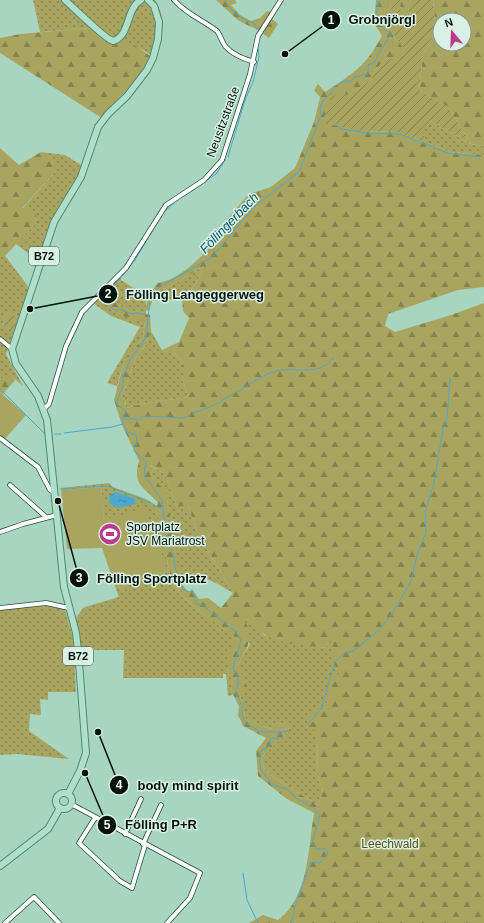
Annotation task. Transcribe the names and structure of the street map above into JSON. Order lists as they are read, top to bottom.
{
  "streets": {
    "main road": ["B72"],
    "street": ["Neusitzstraße"]
  },
  "crossings": [
    ["Neusitzstraße", "B72"]
  ],
  "water": ["Föllingerbach"],
  "parks": ["Leechwald"],
  "places": {
    "other": [
      "Grobnjörgl",
      "Fölling Langeggerweg",
      "Fölling Sportplatz",
      "body mind spirit",
      "Fölling P+R"
    ],
    "sports": ["Sportplatz JSV Mariatrost"]
  },
  "north": "top"
}
